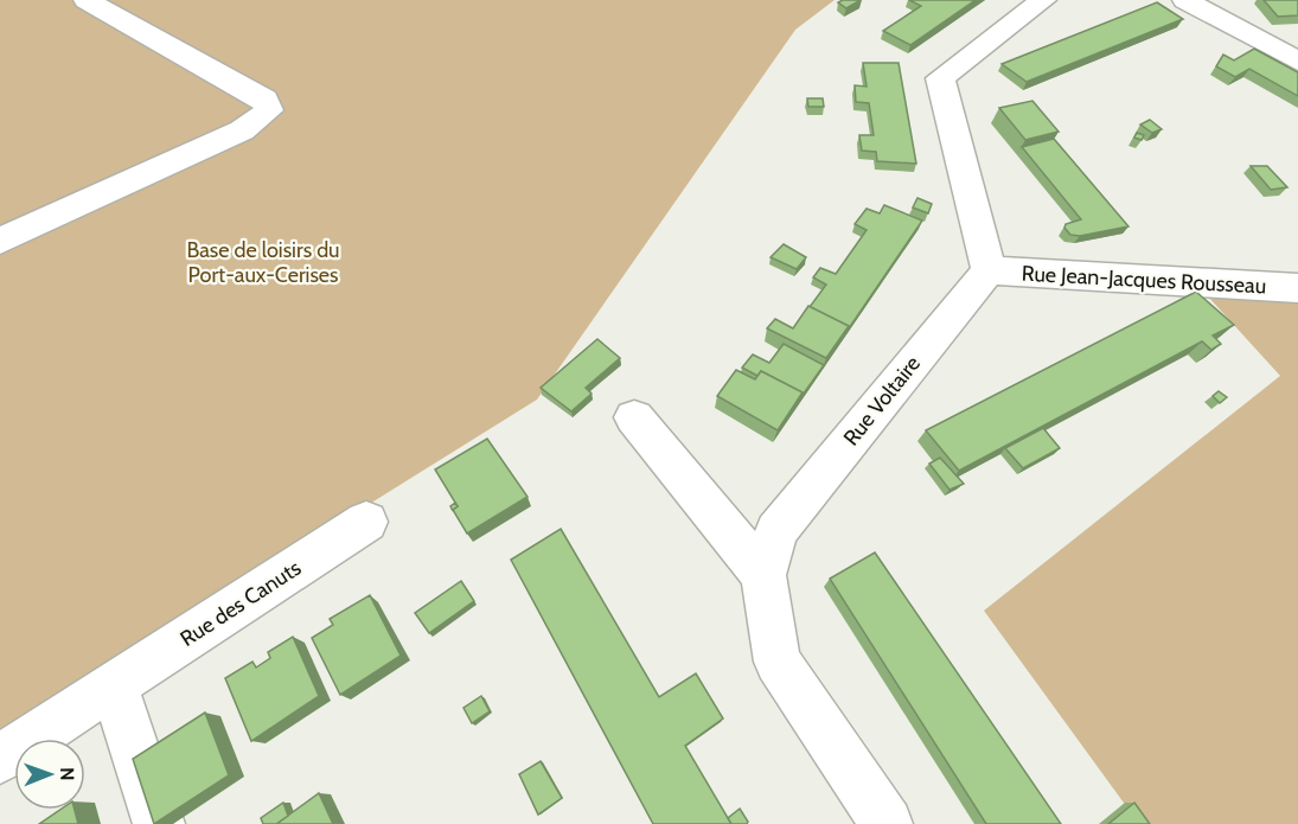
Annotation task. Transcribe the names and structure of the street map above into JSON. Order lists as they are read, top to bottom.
{
  "streets": {
    "street": ["Rue Jean-Jacques Rousseau", "Rue Voltaire", "Rue des Canuts"]
  },
  "crossings": [
    ["Rue Jean-Jacques Rousseau", "Rue Voltaire"]
  ],
  "parks": ["Base de loisirs du Port-aux-Cerises"],
  "north": "right"
}
